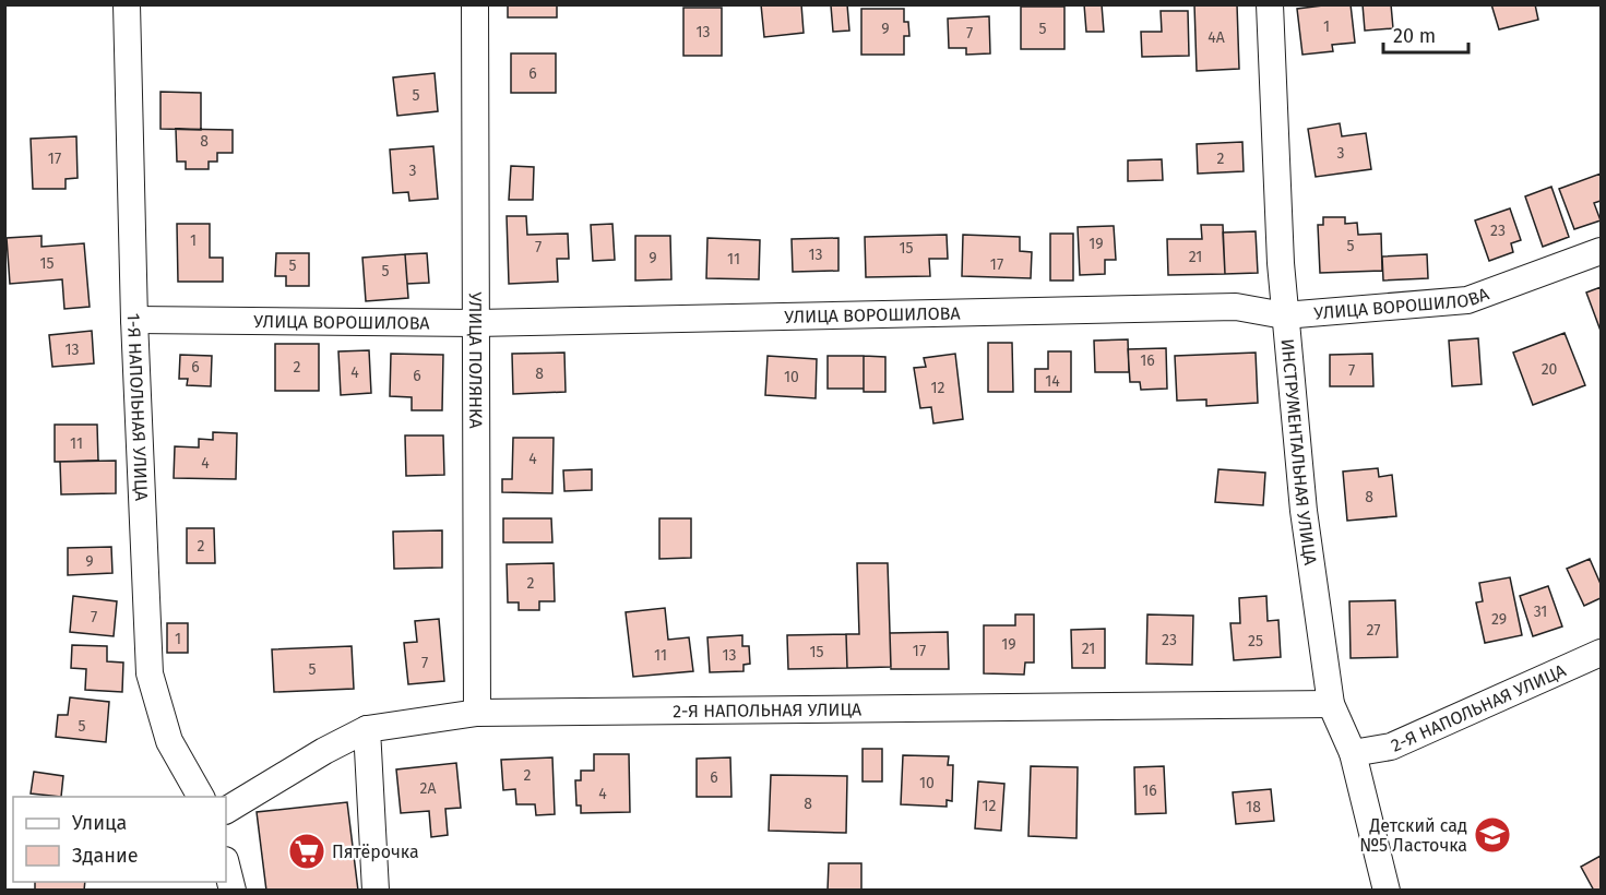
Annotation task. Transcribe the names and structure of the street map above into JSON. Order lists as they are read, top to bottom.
{
  "streets": {
    "street": [
      "УЛИЦА ВОРОШИЛОВА",
      "УЛИЦА ПОЛЯНКА",
      "1-Я НАПОЛЬНАЯ УЛИЦА",
      "ИНСТРУМЕНТАЛЬНАЯ УЛИЦА",
      "2-Я НАПОЛЬНАЯ УЛИЦА"
    ]
  },
  "crossings": [
    ["УЛИЦА ВОРОШИЛОВА", "УЛИЦА ПОЛЯНКА"],
    ["УЛИЦА ВОРОШИЛОВА", "1-Я НАПОЛЬНАЯ УЛИЦА"],
    ["УЛИЦА ВОРОШИЛОВА", "ИНСТРУМЕНТАЛЬНАЯ УЛИЦА"],
    ["УЛИЦА ПОЛЯНКА", "2-Я НАПОЛЬНАЯ УЛИЦА"],
    ["ИНСТРУМЕНТАЛЬНАЯ УЛИЦА", "2-Я НАПОЛЬНАЯ УЛИЦА"]
  ],
  "places": {
    "school or university": ["Детский сад №5 Ласточка"],
    "supermarket": ["Пятёрочка"]
  },
  "house_numbers": [
    "1",
    "9",
    "5",
    "13",
    "7",
    "4А",
    "6",
    "5",
    "8",
    "3",
    "17",
    "2",
    "3",
    "23",
    "1",
    "19",
    "5",
    "7",
    "15",
    "13",
    "21",
    "9",
    "11",
    "15",
    "17",
    "5",
    "5",
    "13",
    "16",
    "6",
    "2",
    "20",
    "7",
    "4",
    "8",
    "6",
    "10",
    "14",
    "12",
    "11",
    "4",
    "4",
    "8",
    "2",
    "9",
    "2",
    "31",
    "7",
    "29",
    "27",
    "1",
    "23",
    "25",
    "19",
    "21",
    "17",
    "15",
    "11",
    "13",
    "7",
    "5",
    "5",
    "2",
    "6",
    "10",
    "2А",
    "16",
    "4",
    "8",
    "12",
    "18"
  ],
  "legend": ["Улица", "Здание"],
  "scale_bar": "20 m"
}
